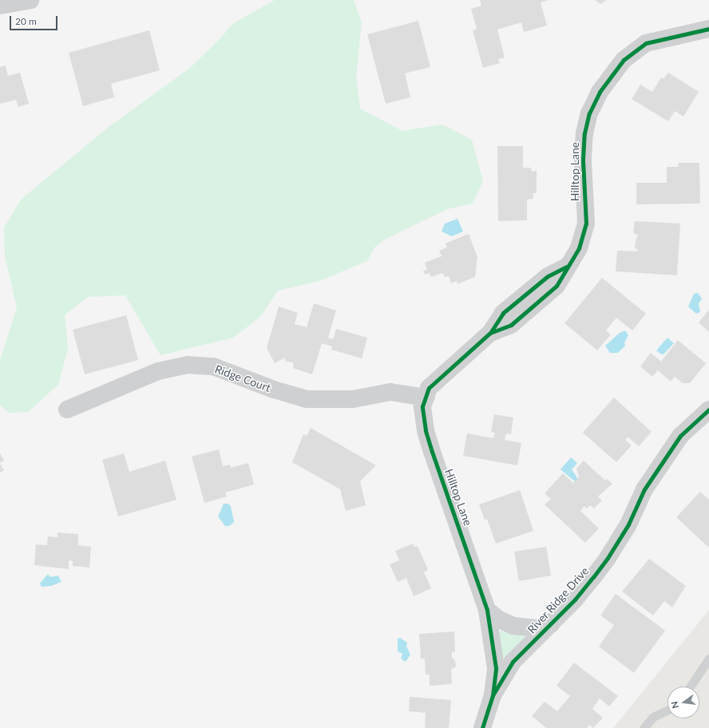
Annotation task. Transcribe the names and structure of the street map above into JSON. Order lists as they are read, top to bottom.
{
  "streets": {
    "street": ["Hilltop Lane", "Ridge Court", "River Ridge Drive"]
  },
  "crossings": [
    ["Hilltop Lane", "Ridge Court"],
    ["Hilltop Lane", "River Ridge Drive"]
  ],
  "scale_bar": "20 m",
  "north": "left"
}
